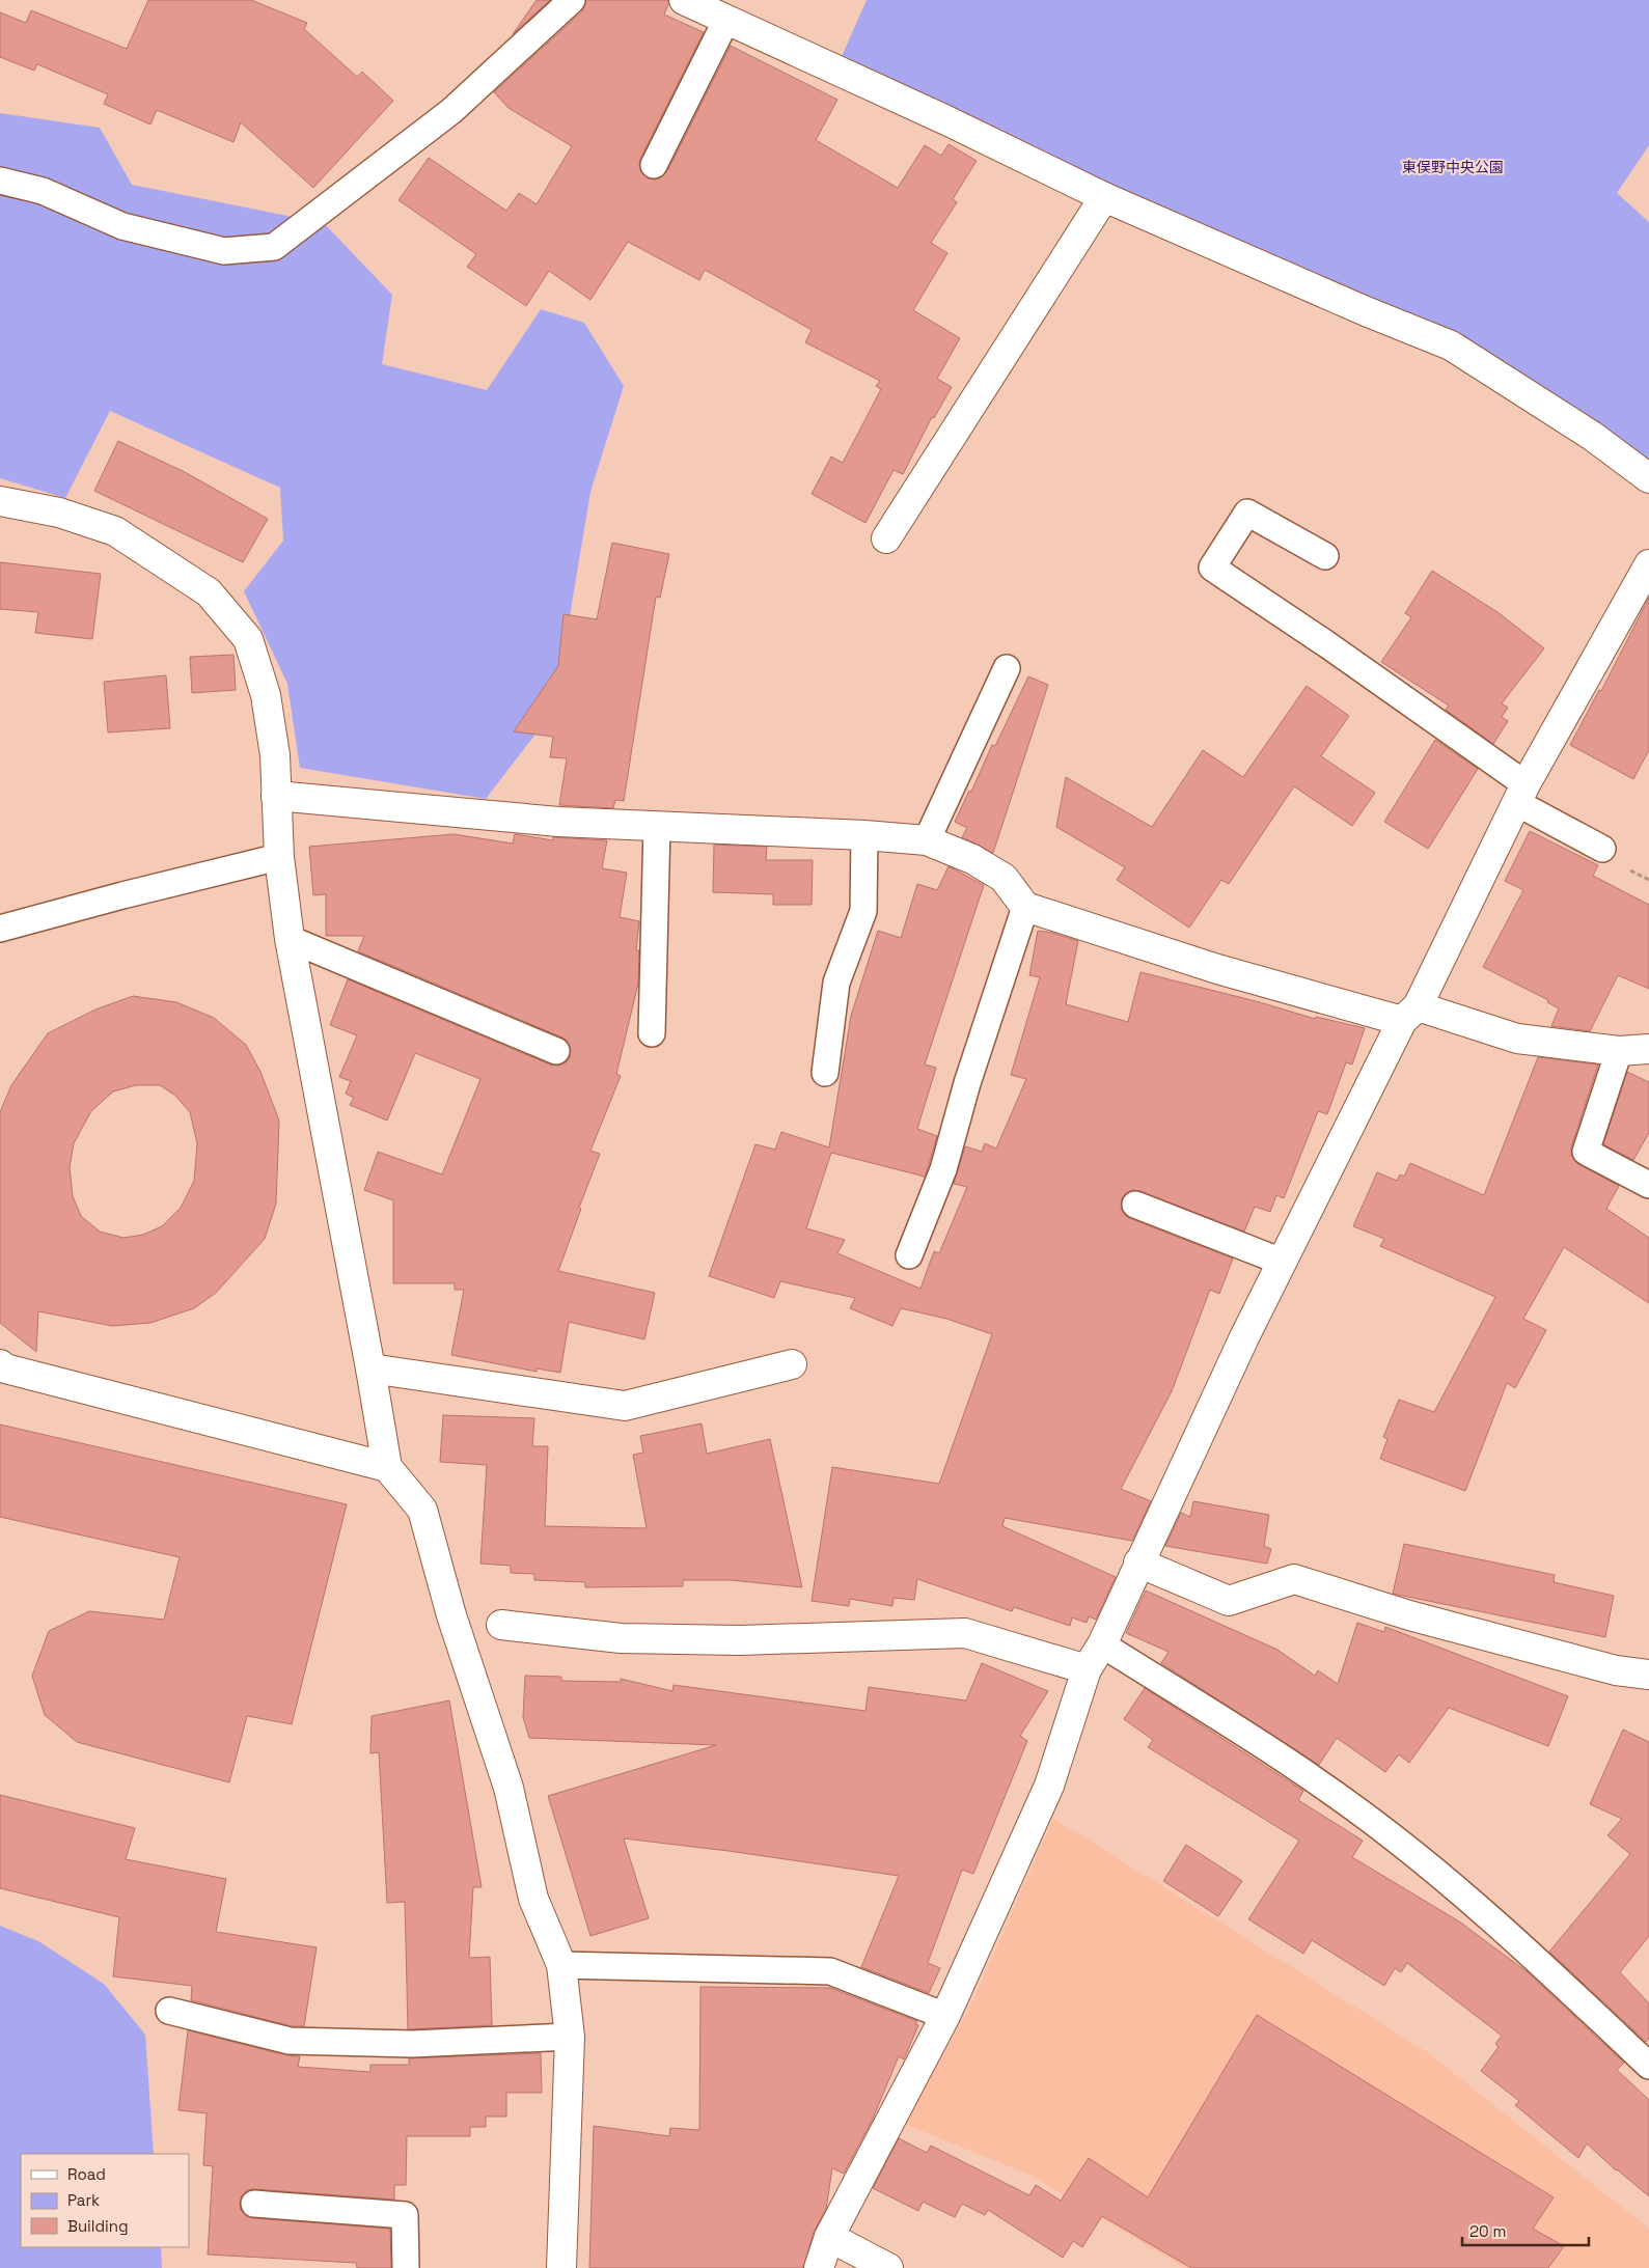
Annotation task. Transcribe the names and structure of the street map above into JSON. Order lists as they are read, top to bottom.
{
  "parks": ["東俣野中央公園"],
  "legend": ["Road", "Park", "Building"],
  "scale_bar": "20 m"
}
